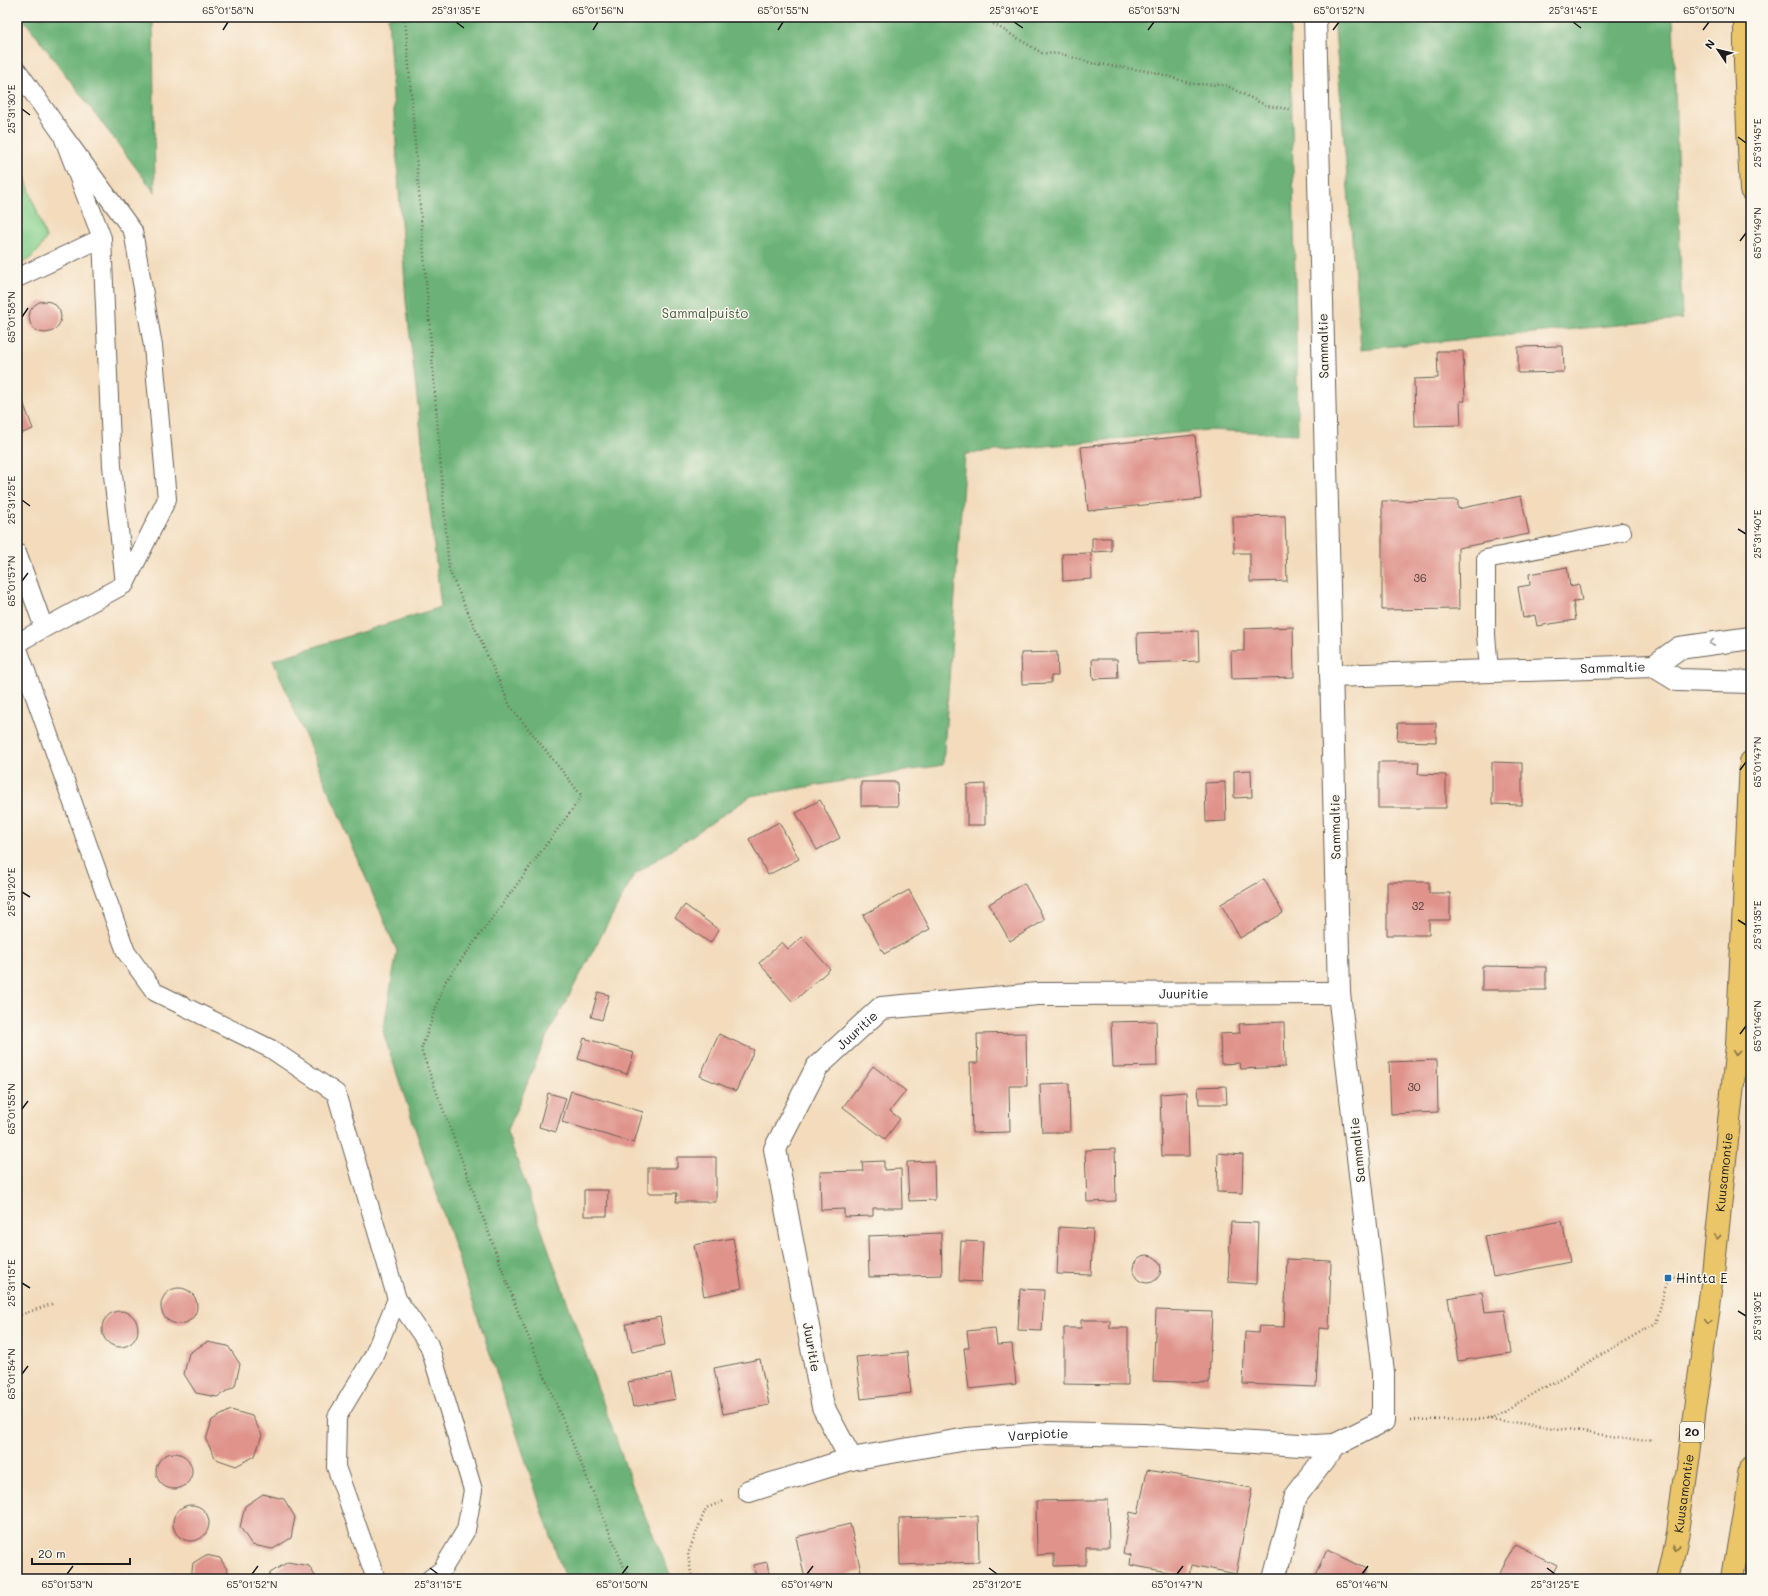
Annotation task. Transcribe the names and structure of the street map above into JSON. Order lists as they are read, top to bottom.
{
  "streets": {
    "highway": ["Kuusamontie", "20"],
    "street": ["Sammaltie", "Juuritie", "Varpiotie"]
  },
  "crossings": [
    ["Sammaltie", "Juuritie"],
    ["Juuritie", "Varpiotie"]
  ],
  "one_way": ["Kuusamontie"],
  "parks": ["Sammalpuisto"],
  "places": {
    "transit": ["Hintta E"]
  },
  "house_numbers": ["36", "32", "30"],
  "scale_bar": "20 m",
  "north": "top left",
  "coordinates": [
    "65°01'58\"N",
    "25°31'35\"E",
    "65°01'56\"N",
    "65°01'55\"N",
    "25°31'40\"E",
    "65°01'53\"N",
    "65°01'52\"N",
    "25°31'45\"E",
    "65°01'50\"N",
    "25°31'30\"E",
    "65°01'49\"N",
    "25°31'25\"E",
    "65°01'57\"N",
    "65°01'47\"N",
    "25°31'20\"E",
    "65°01'46\"N",
    "25°31'15\"E",
    "65°01'54\"N"
  ]
}
